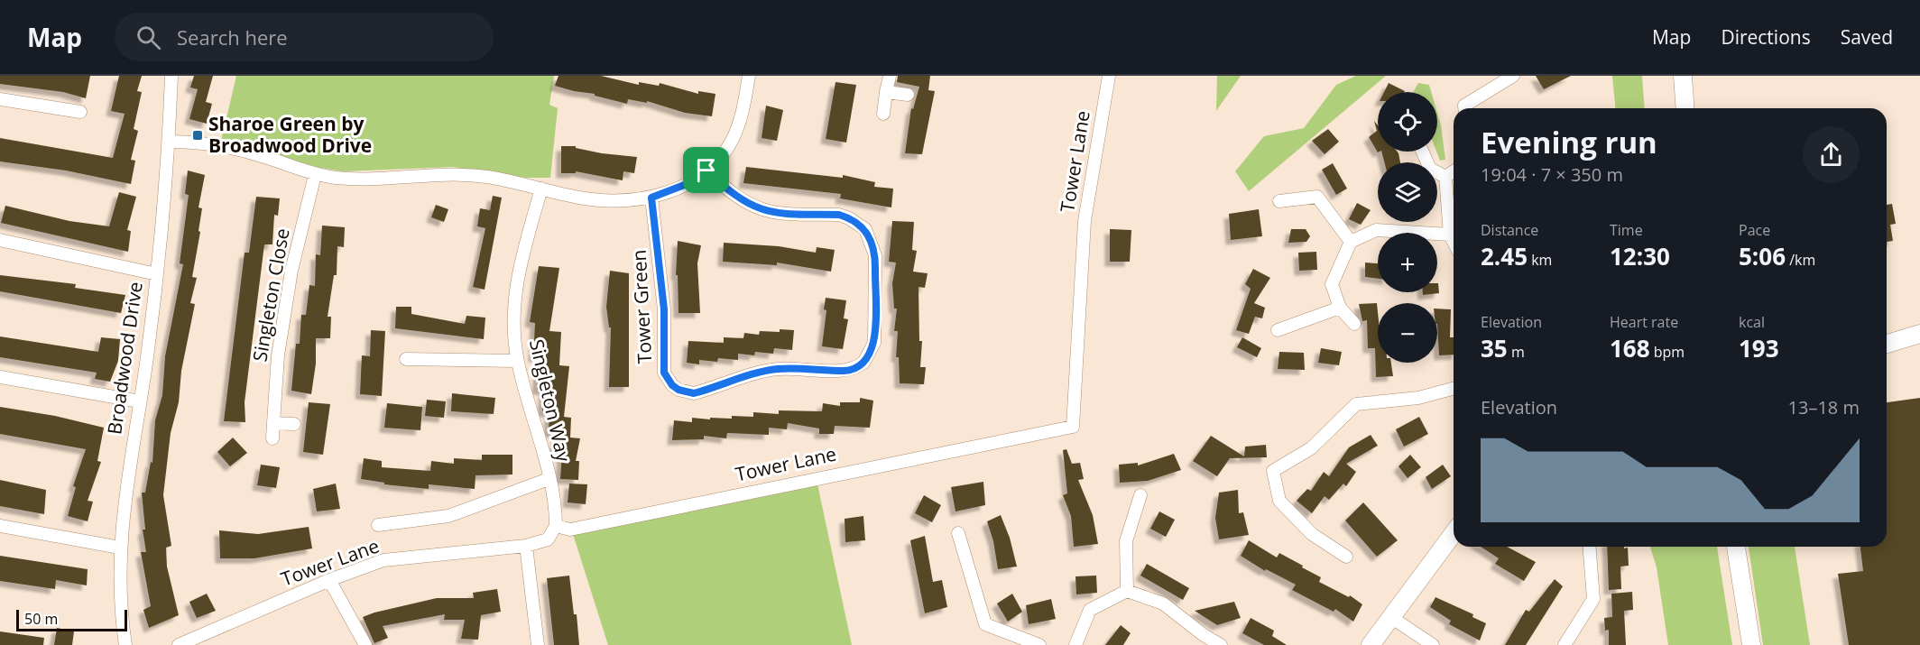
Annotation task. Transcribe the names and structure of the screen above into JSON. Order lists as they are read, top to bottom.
{
  "streets": {
    "street": [
      "Tower Lane",
      "Singleton Close",
      "Tower Green",
      "Broadwood Drive",
      "Singleton Way"
    ]
  },
  "crossings": [
    ["Tower Lane", "Singleton Way"]
  ],
  "places": {
    "transit": ["Sharoe Green by Broadwood Drive"]
  },
  "scale_bar": "50 m",
  "page": {
    "header": "Map",
    "search": "Search here",
    "nav": ["Map", "Directions", "Saved"],
    "map_buttons": ["+", "−"],
    "heading": ["Evening run", "19:04 · 7 × 350 m"],
    "stats": [
      ["Distance", "2.45 km"],
      ["Time", "12:30"],
      ["Pace", "5:06 /km"],
      ["Elevation", "35 m"],
      ["Heart rate", "168 bpm"],
      ["kcal", "193"]
    ],
    "chart": ["Elevation", "13–18 m"],
    "scale": "50 m"
  }
}
